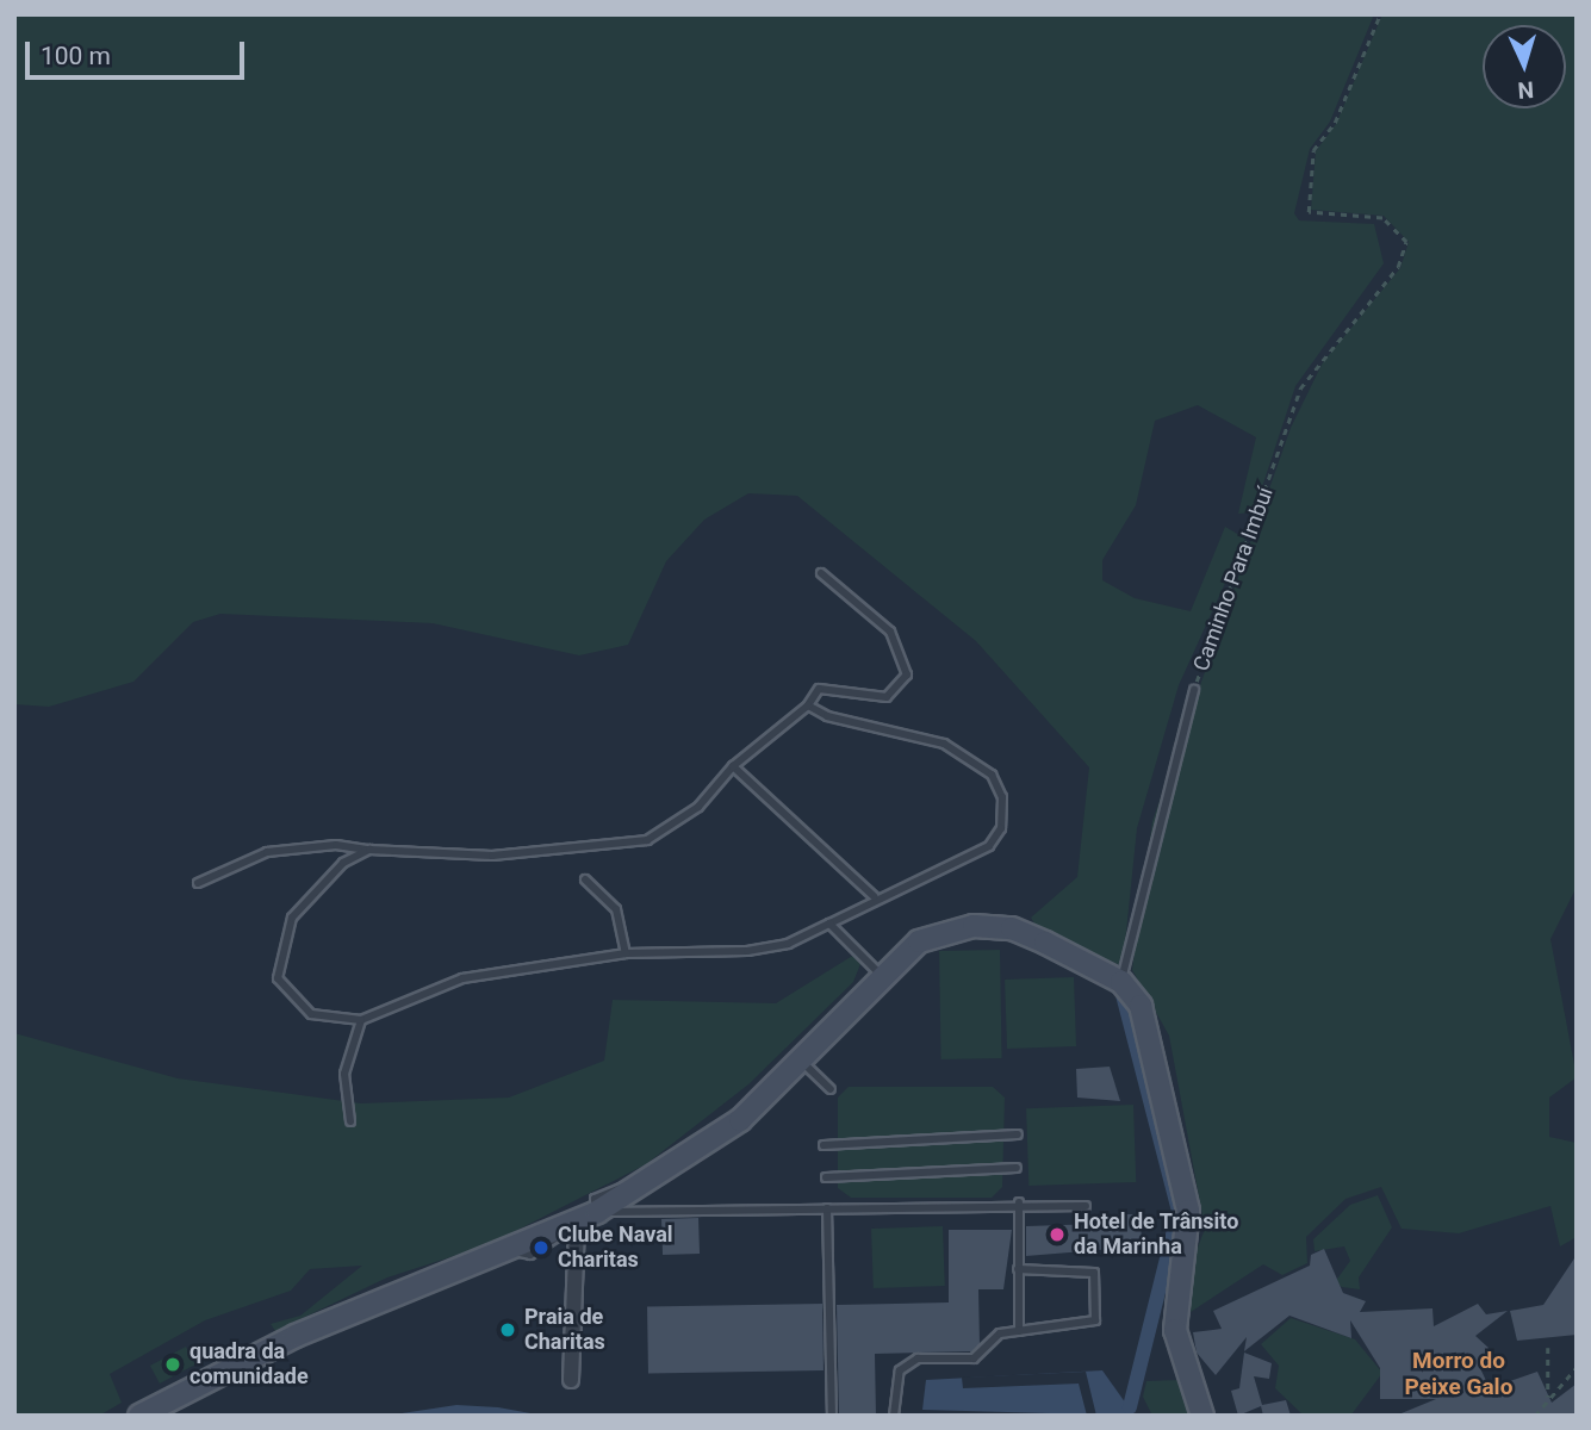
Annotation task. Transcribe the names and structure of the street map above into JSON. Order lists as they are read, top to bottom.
{
  "streets": {
    "lane": ["Caminho Para Imbuí"]
  },
  "districts": ["Morro do Peixe Galo"],
  "places": [
    "Hotel de Trânsito da Marinha",
    "Clube Naval Charitas",
    "Praia de Charitas",
    "quadra da comunidade"
  ],
  "scale_bar": "100 m",
  "north": "bottom"
}
